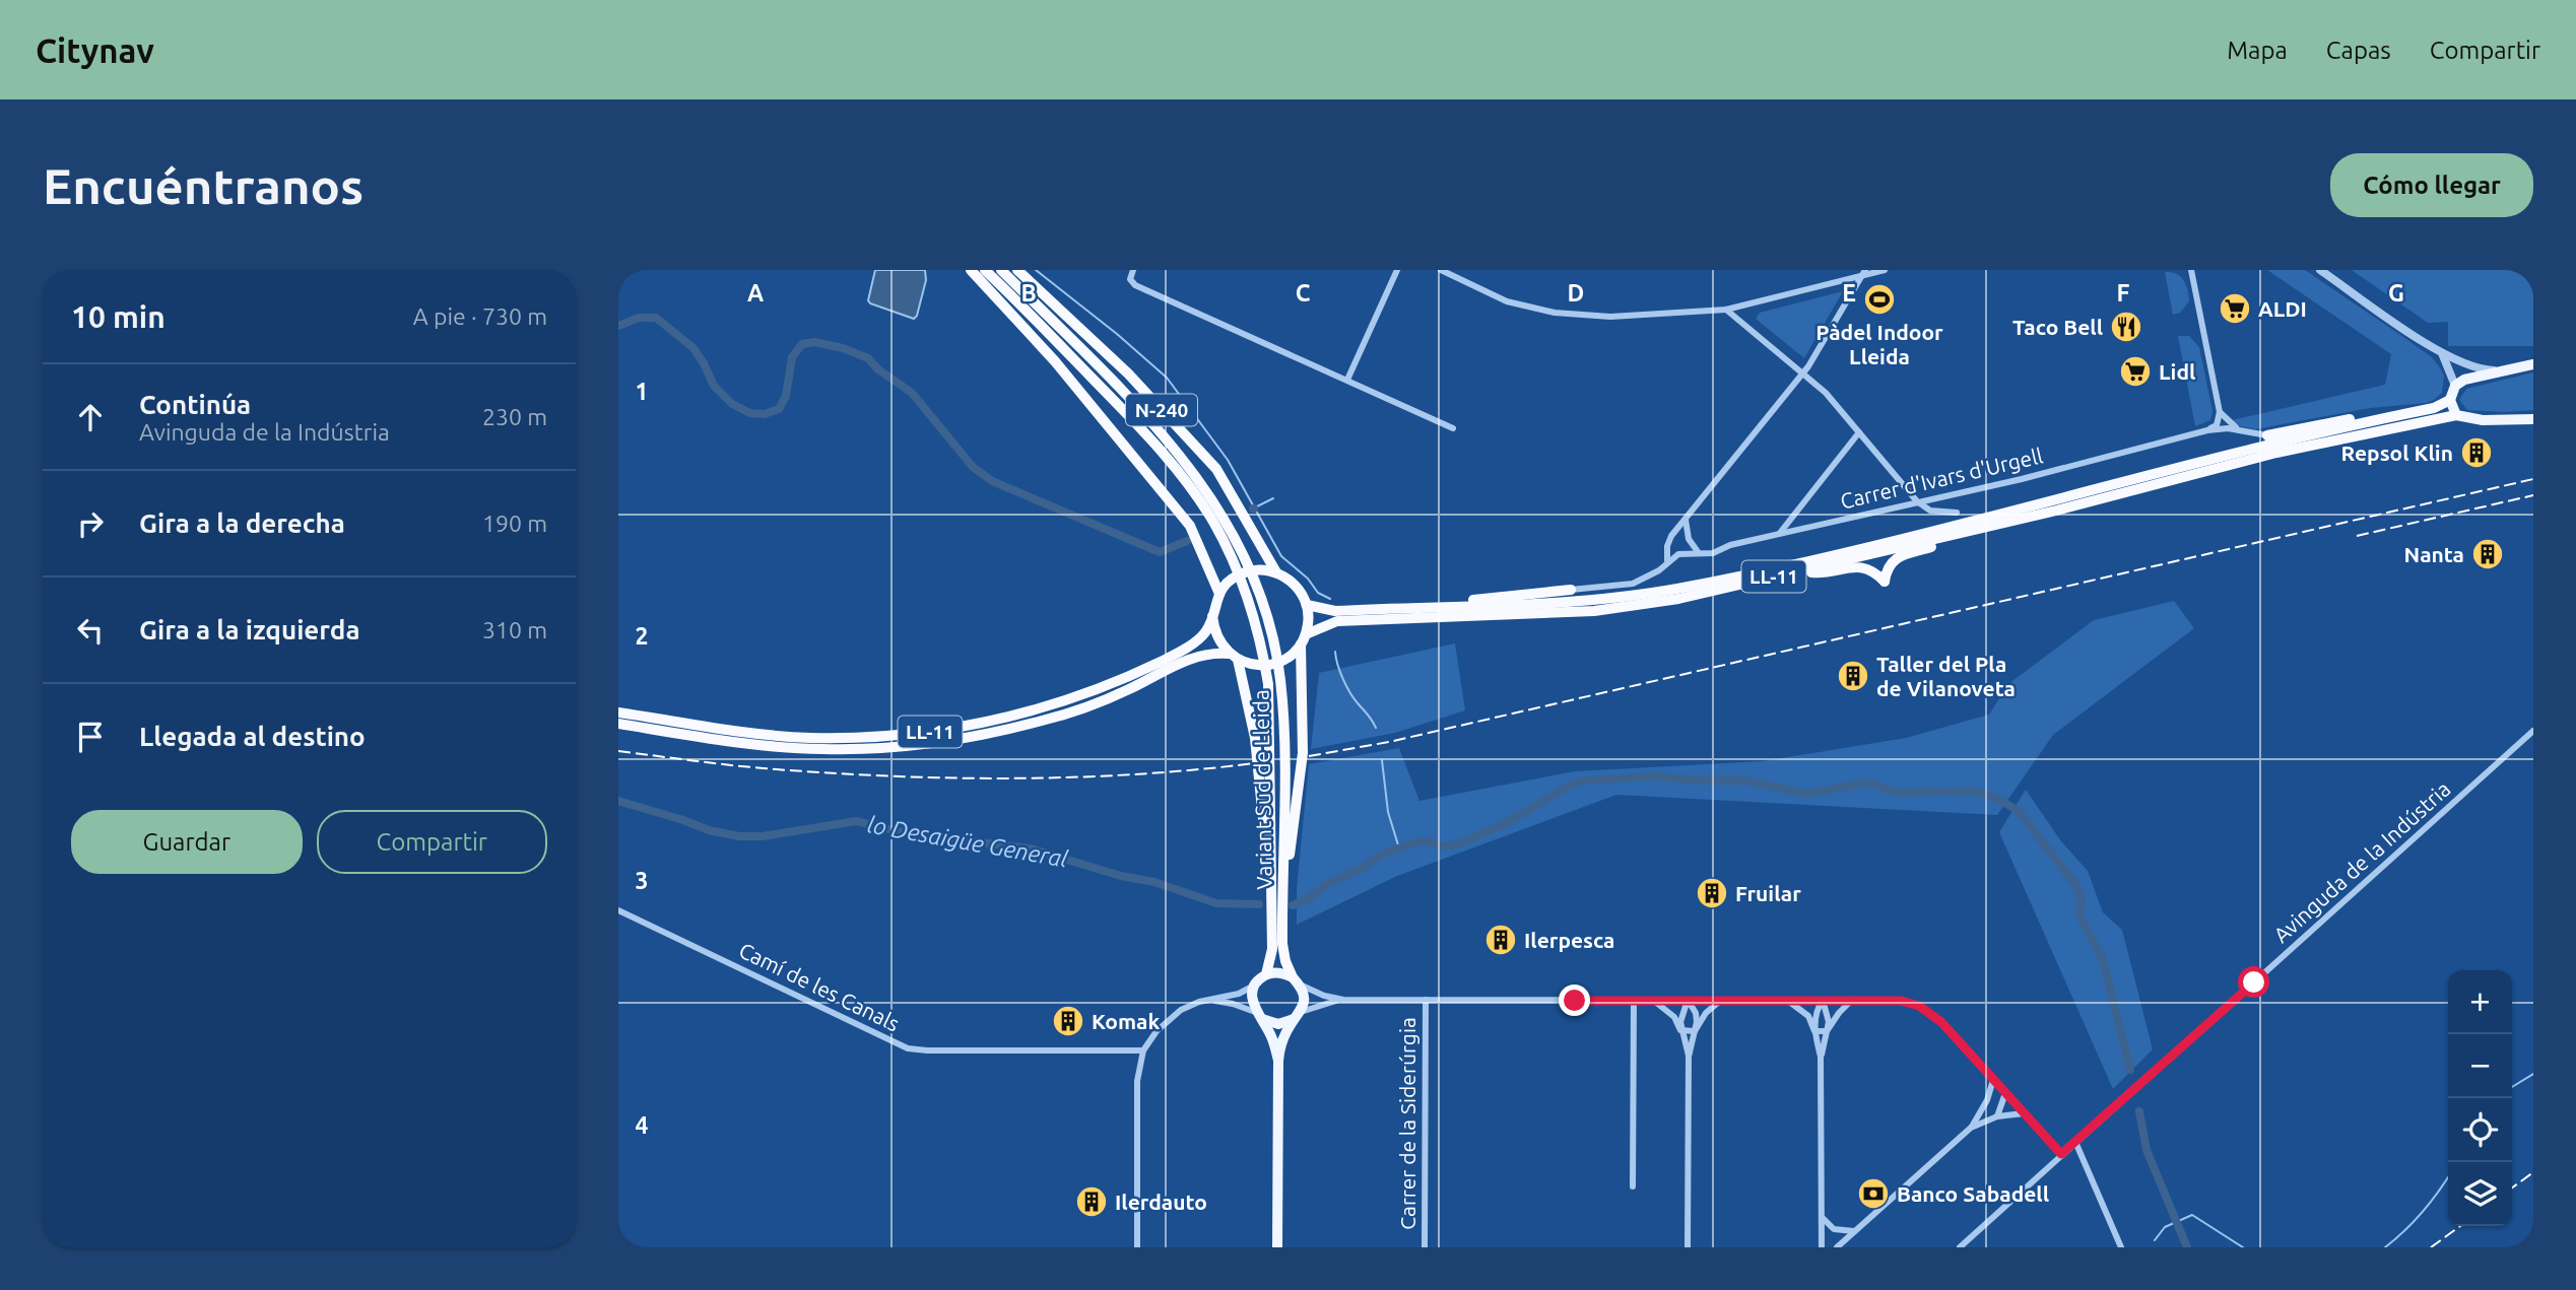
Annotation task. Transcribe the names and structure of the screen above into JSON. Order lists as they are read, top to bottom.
{
  "streets": {
    "highway": ["N-240", "LL-11", "Variant Sud de Lleida"],
    "street": [
      "Carrer d'Ivars d'Urgell",
      "Avinguda de la Indústria",
      "Camí de les Canals",
      "Carrer de la Siderúrgia"
    ]
  },
  "crossings": [
    ["N-240", "LL-11"],
    ["N-240", "Variant Sud de Lleida"]
  ],
  "water": ["lo Desaigüe General"],
  "places": {
    "sports": ["Pàdel Indoor Lleida"],
    "supermarket": ["ALDI", "Lidl"],
    "restaurant": ["Taco Bell"],
    "building": [
      "Repsol Klin",
      "Nanta",
      "Taller del Pla de Vilanoveta",
      "Fruilar",
      "Ilerpesca",
      "Komak",
      "Ilerdauto"
    ],
    "bank": ["Banco Sabadell"]
  },
  "page": {
    "header": "Citynav",
    "nav": ["Mapa", "Capas", "Compartir"],
    "buttons": [
      "Cómo llegar",
      ["Guardar", "Compartir"]
    ],
    "title": "Encuéntranos",
    "heading": ["10 min", "A pie · 730 m"],
    "list": [
      ["Continúa", "Avinguda de la Indústria", "230 m"],
      ["Gira a la derecha", "190 m"],
      ["Gira a la izquierda", "310 m"],
      "Llegada al destino"
    ],
    "map_buttons": ["+", "−"]
  },
  "grid": {
    "columns": [
      "A",
      "B",
      "C",
      "D",
      "E",
      "F",
      "G"
    ],
    "rows": [
      "1",
      "2",
      "3",
      "4"
    ]
  }
}
